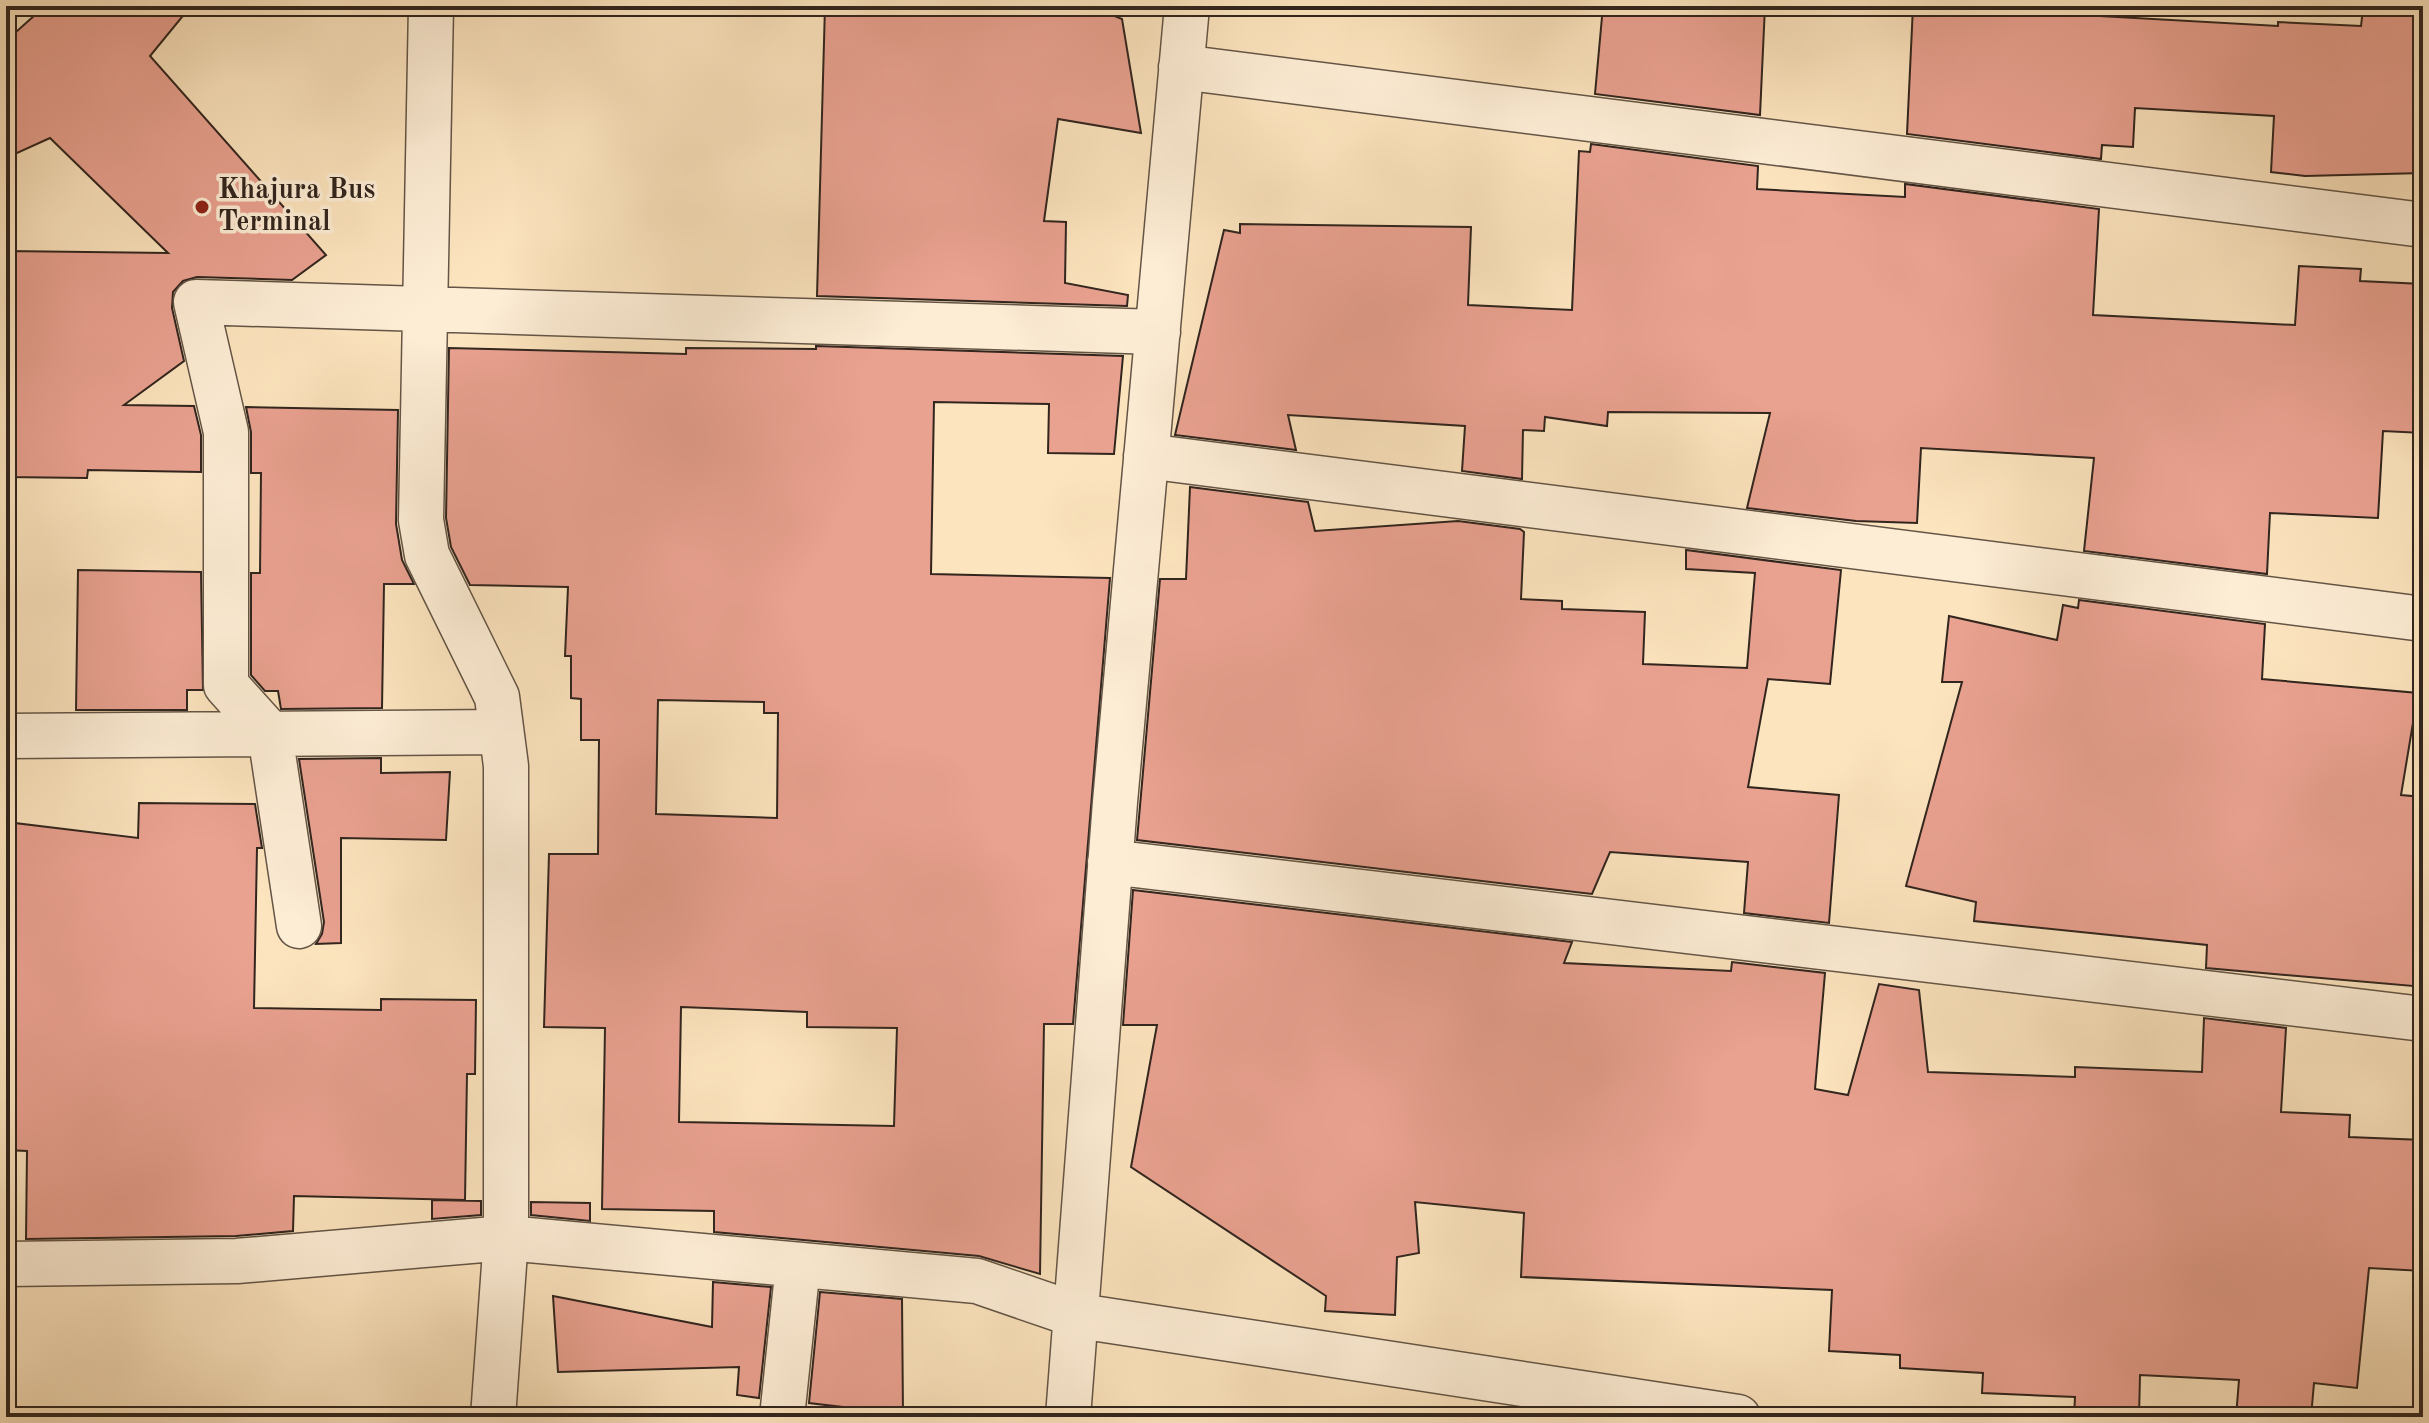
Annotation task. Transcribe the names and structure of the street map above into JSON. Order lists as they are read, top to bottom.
{
  "places": ["Khajura Bus Terminal"]
}
